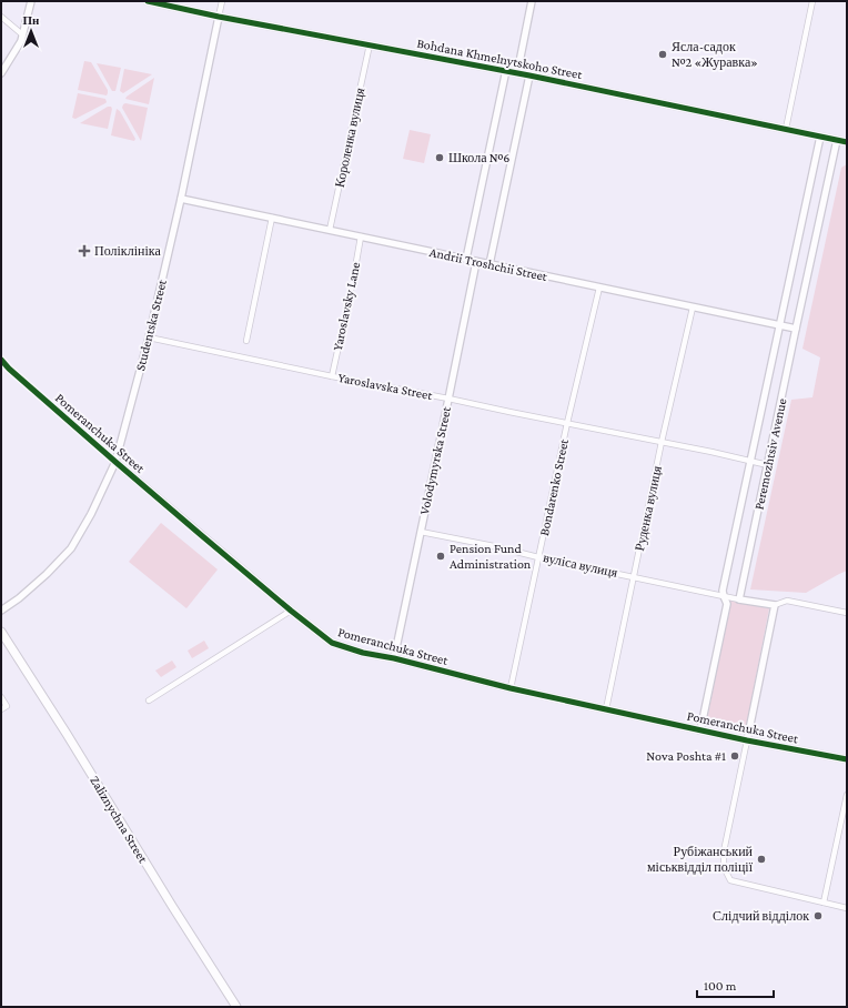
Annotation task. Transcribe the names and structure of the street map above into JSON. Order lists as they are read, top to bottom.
{
  "streets": {
    "main road": ["Zaliznychna Street"],
    "street": [
      "Bohdana Khmelnytskoho Street",
      "Короленка вулиця",
      "Andrii Troshchii Street",
      "Yaroslavsky Lane",
      "Studentska Street",
      "Yaroslavska Street",
      "Pomeranchuka Street",
      "Peremozhtsiv Avenue",
      "Volodymyrska Street",
      "Bondarenko Street",
      "Руденка вулиця",
      "вуліса вулиця"
    ]
  },
  "crossings": [
    ["Bohdana Khmelnytskoho Street", "Короленка вулиця"],
    ["Bohdana Khmelnytskoho Street", "Studentska Street"],
    ["Bohdana Khmelnytskoho Street", "Peremozhtsiv Avenue"],
    ["Короленка вулиця", "Andrii Troshchii Street"],
    ["Andrii Troshchii Street", "Yaroslavsky Lane"],
    ["Andrii Troshchii Street", "Studentska Street"],
    ["Andrii Troshchii Street", "Peremozhtsiv Avenue"],
    ["Andrii Troshchii Street", "Volodymyrska Street"],
    ["Andrii Troshchii Street", "Bondarenko Street"],
    ["Andrii Troshchii Street", "Руденка вулиця"],
    ["Yaroslavsky Lane", "Yaroslavska Street"],
    ["Studentska Street", "Yaroslavska Street"],
    ["Studentska Street", "Pomeranchuka Street"],
    ["Yaroslavska Street", "Peremozhtsiv Avenue"],
    ["Yaroslavska Street", "Volodymyrska Street"],
    ["Yaroslavska Street", "Bondarenko Street"],
    ["Yaroslavska Street", "Руденка вулиця"],
    ["Pomeranchuka Street", "Peremozhtsiv Avenue"],
    ["Pomeranchuka Street", "Volodymyrska Street"],
    ["Pomeranchuka Street", "Bondarenko Street"],
    ["Pomeranchuka Street", "Руденка вулиця"],
    ["Peremozhtsiv Avenue", "вуліса вулиця"],
    ["Volodymyrska Street", "вуліса вулиця"],
    ["Bondarenko Street", "вуліса вулиця"],
    ["Руденка вулиця", "вуліса вулиця"]
  ],
  "places": {
    "other": [
      "Ясла-садок №2 «Журавка»",
      "Школа №6",
      "Pension Fund Administration",
      "Nova Poshta #1",
      "Рубіжанський міськвідділ поліції",
      "Слідчий відділок"
    ],
    "health": ["Поліклініка"]
  },
  "scale_bar": "100 m",
  "north": "top"
}
